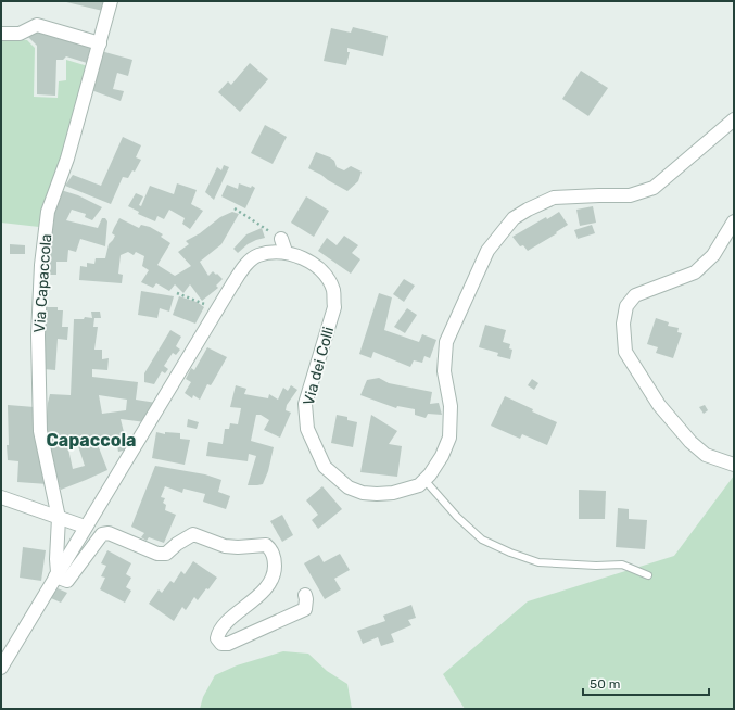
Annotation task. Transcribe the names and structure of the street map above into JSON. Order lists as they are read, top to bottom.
{
  "streets": {
    "street": ["Via Capaccola", "Via dei Colli"]
  },
  "districts": ["Capaccola"],
  "scale_bar": "50 m"
}
